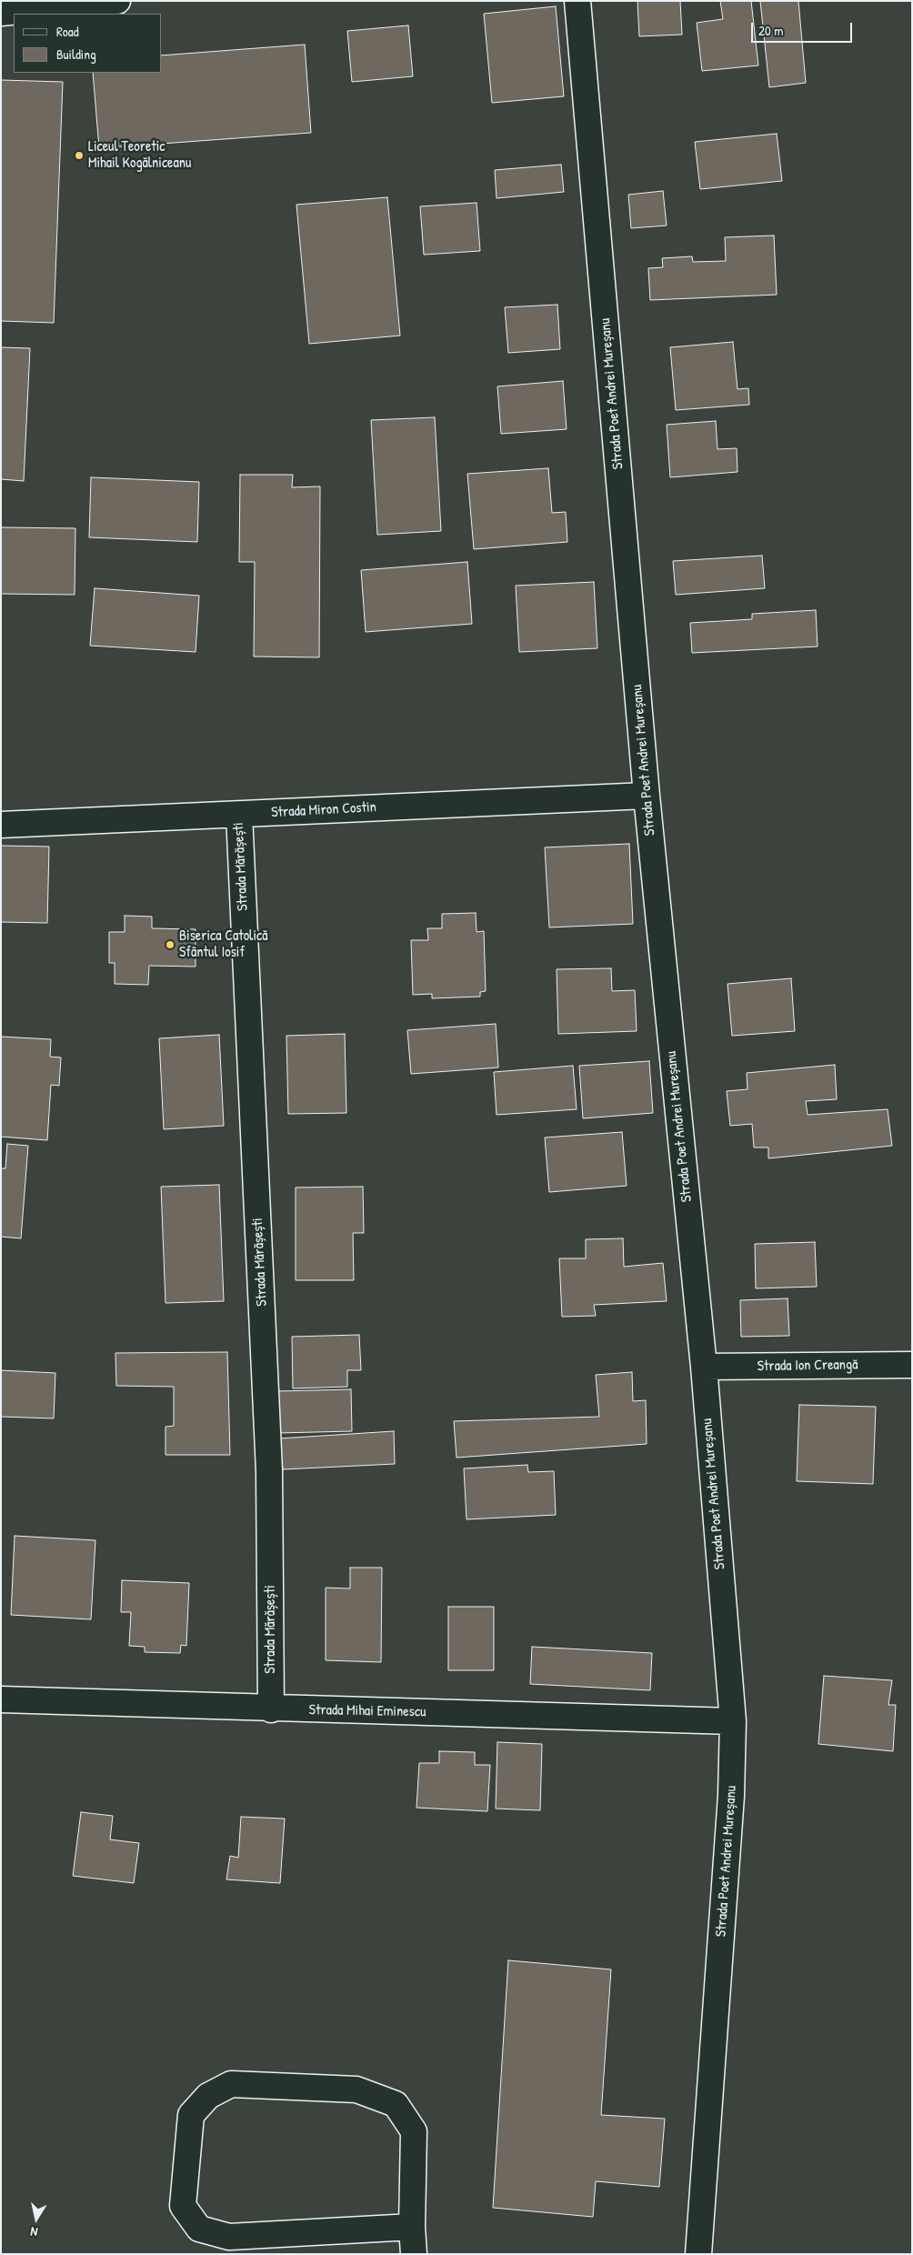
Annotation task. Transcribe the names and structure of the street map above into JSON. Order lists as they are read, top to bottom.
{
  "streets": {
    "street": [
      "Strada Poet Andrei Mureșanu",
      "Strada Miron Costin",
      "Strada Mărășești",
      "Strada Ion Creangă",
      "Strada Mihai Eminescu"
    ]
  },
  "crossings": [
    ["Strada Poet Andrei Mureșanu", "Strada Miron Costin"],
    ["Strada Poet Andrei Mureșanu", "Strada Ion Creangă"],
    ["Strada Poet Andrei Mureșanu", "Strada Mihai Eminescu"],
    ["Strada Miron Costin", "Strada Mărășești"],
    ["Strada Mărășești", "Strada Mihai Eminescu"]
  ],
  "places": ["Liceul Teoretic Mihail Kogălniceanu", "Biserica Catolică Sfântul Iosif"],
  "legend": ["Road", "Building"],
  "scale_bar": "20 m",
  "north": "bottom"
}
